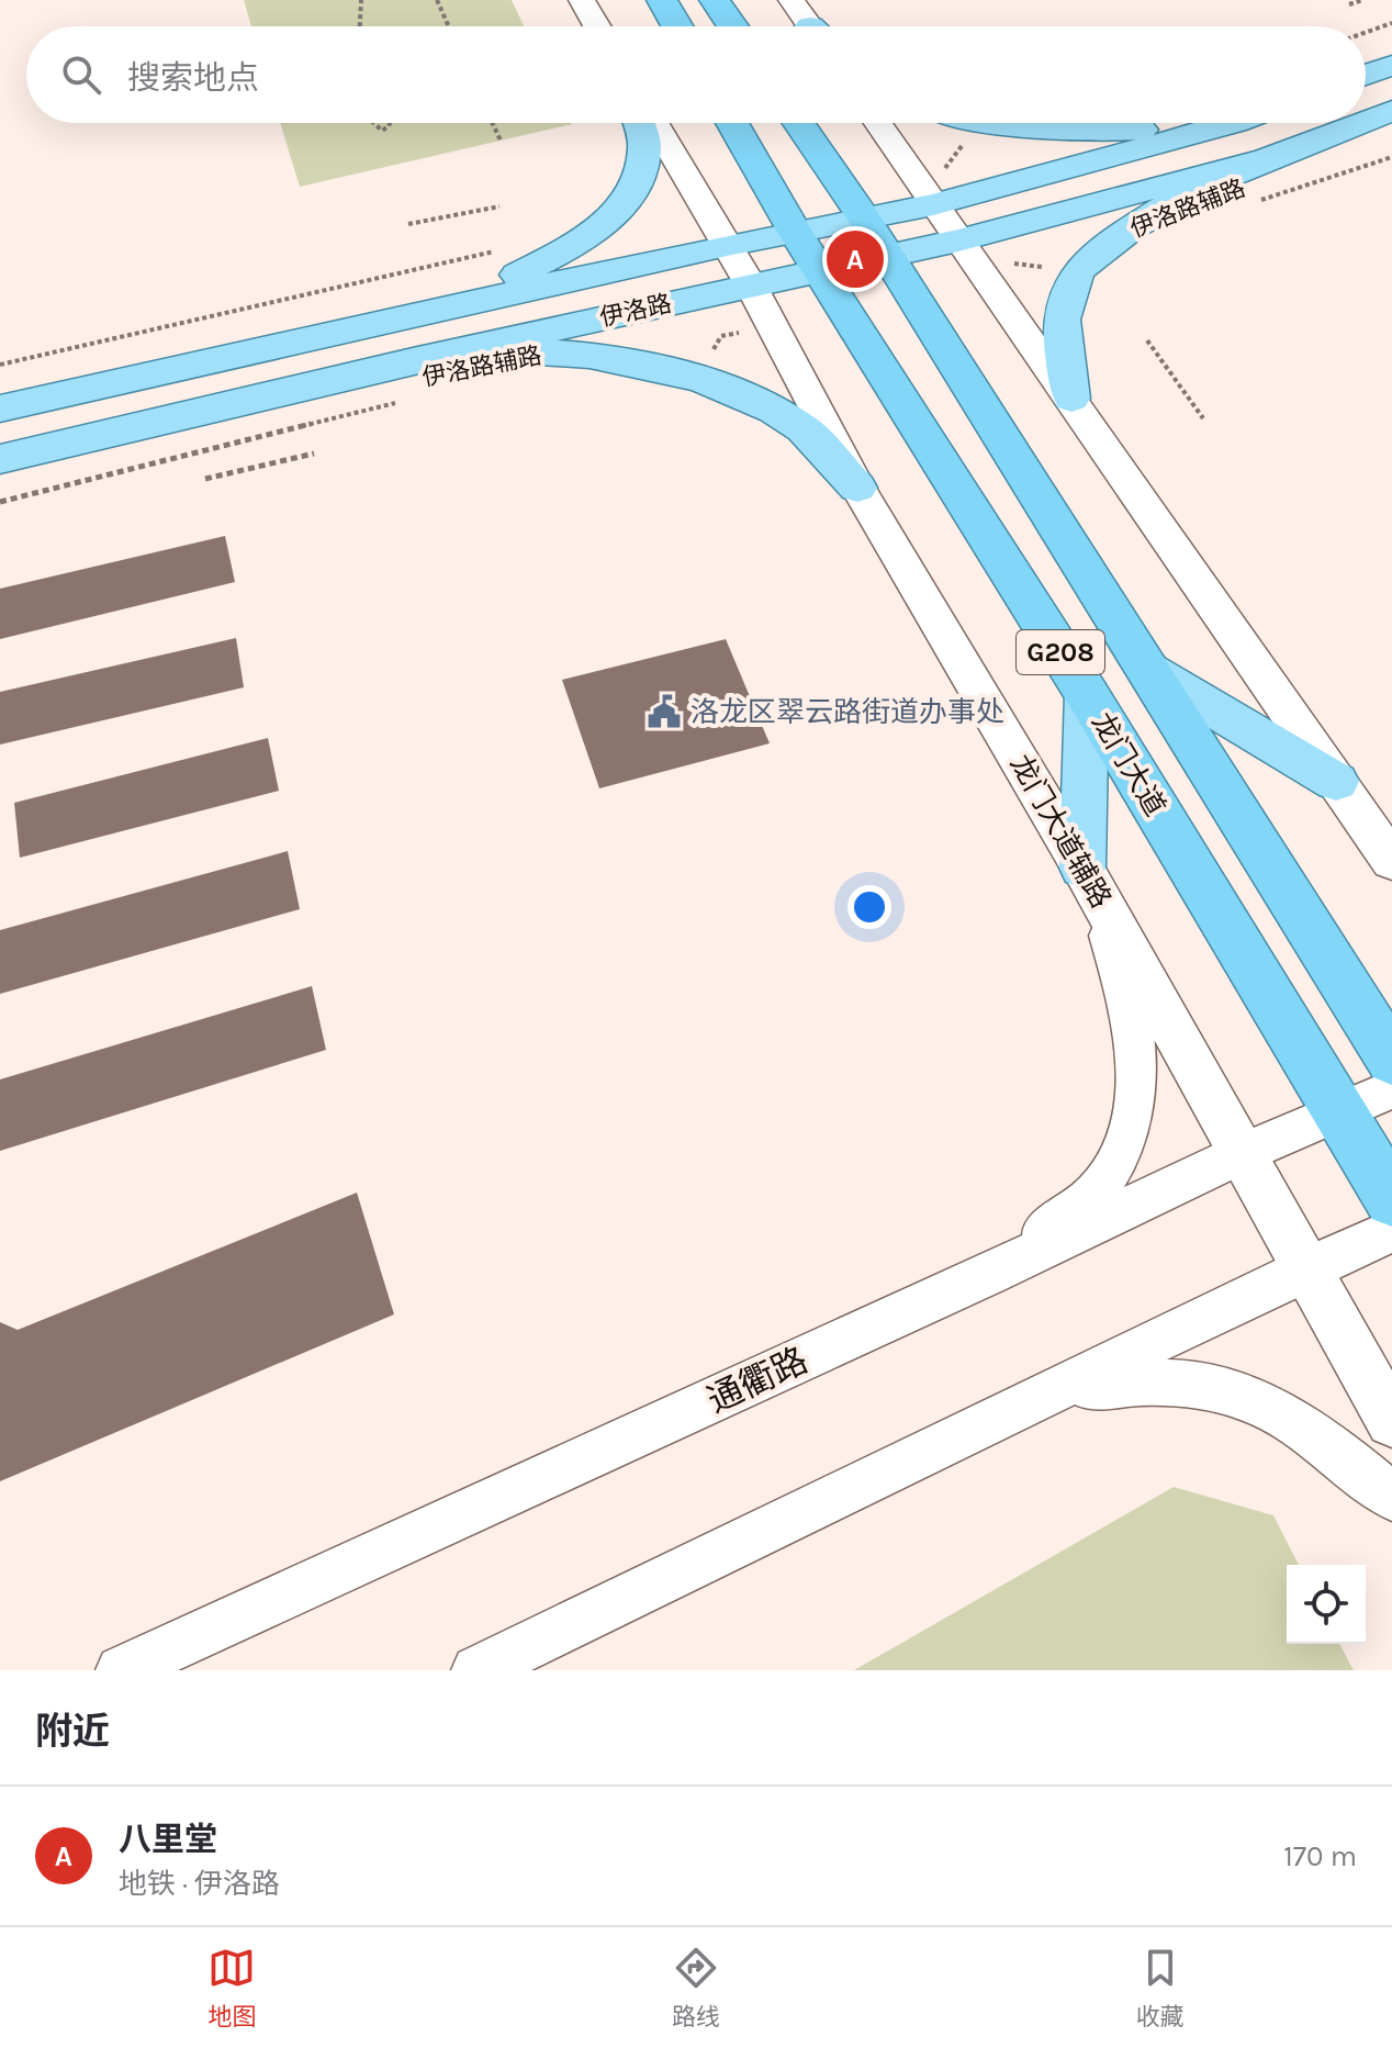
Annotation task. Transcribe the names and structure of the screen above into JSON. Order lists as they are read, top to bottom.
{
  "streets": {
    "highway": ["G208", "龙门大道"],
    "main road": ["伊洛路", "龙门大道辅路"],
    "street": ["通衢路"],
    "path": ["伊洛路辅路"]
  },
  "crossings": [
    ["伊洛路", "G208"],
    ["伊洛路", "龙门大道"],
    ["伊洛路", "龙门大道辅路"],
    ["龙门大道", "通衢路"],
    ["龙门大道辅路", "通衢路"]
  ],
  "places": {
    "public building": ["洛龙区翠云路街道办事处"]
  },
  "page": {
    "search": "搜索地点",
    "pins": "A",
    "heading": "附近",
    "list": [
      {
        "mark": "A",
        "name": "八里堂",
        "note": "地铁 · 伊洛路",
        "value": "170 m"
      }
    ],
    "nav": ["地图", "路线", "收藏"]
  }
}
